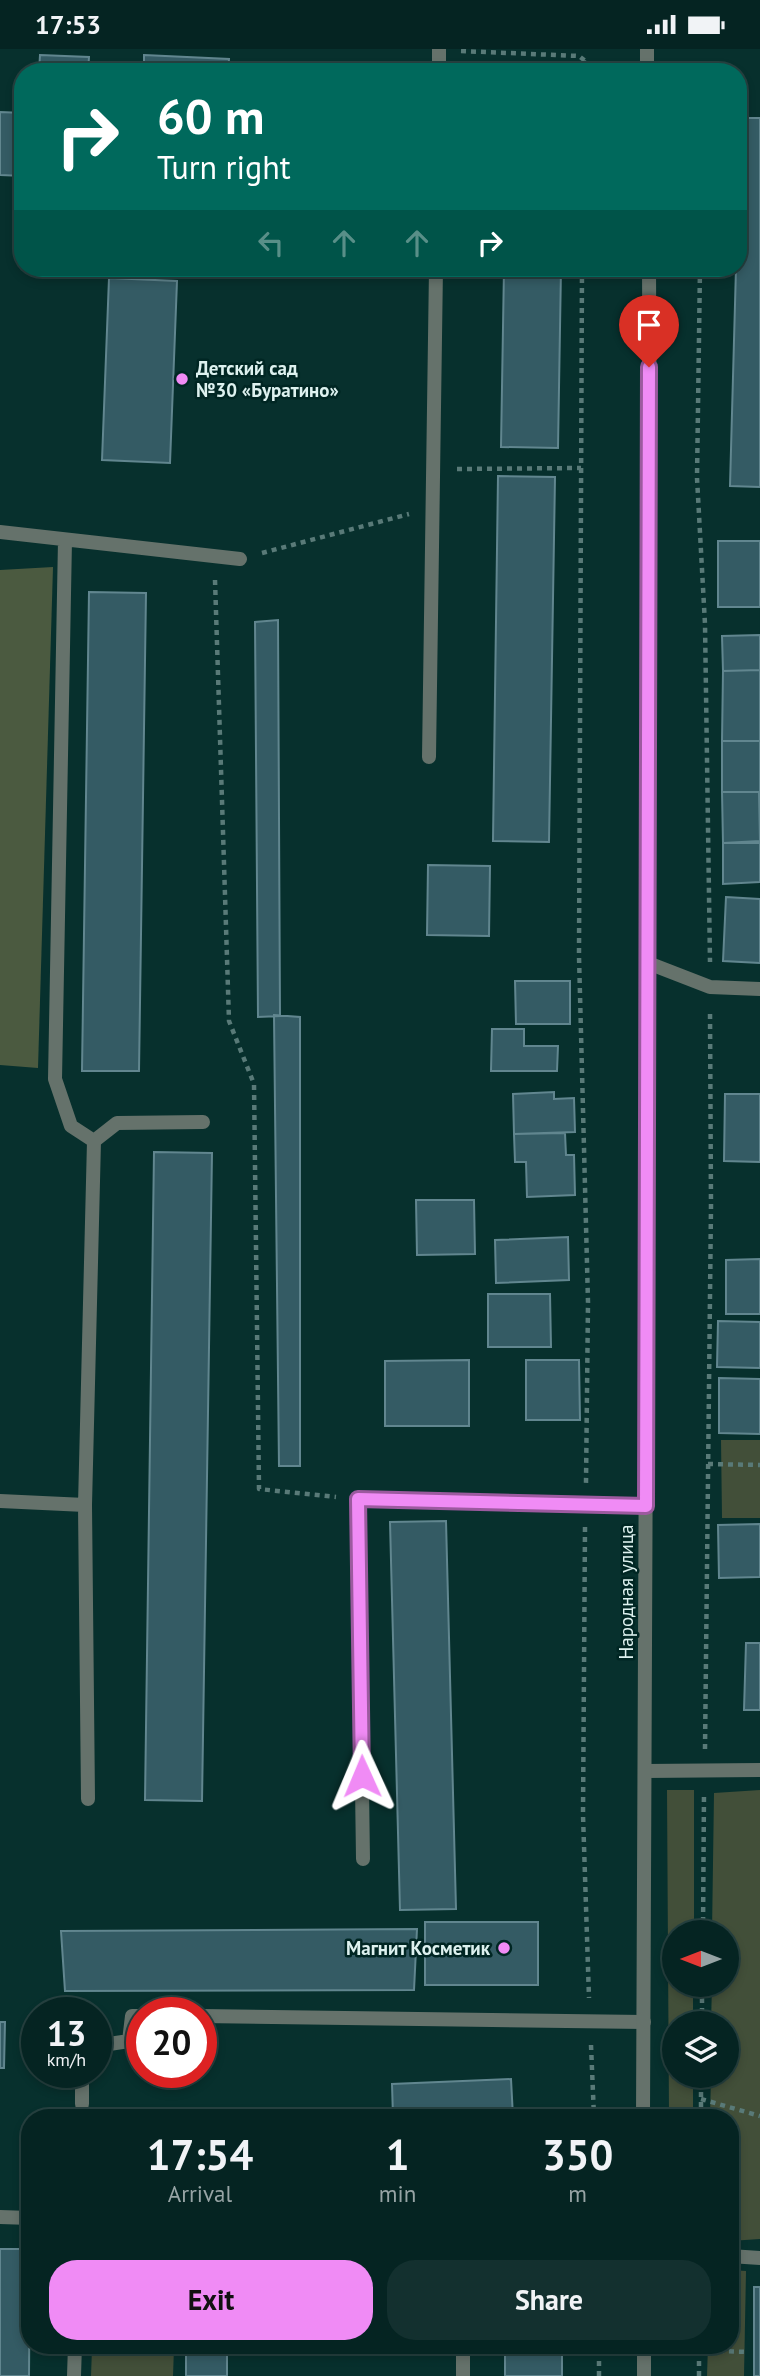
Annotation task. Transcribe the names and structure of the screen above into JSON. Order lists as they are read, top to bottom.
{
  "streets": {
    "street": ["Народная улица"]
  },
  "places": ["Детский сад №30 «Буратино»", "Магнит Косметик"],
  "north": "left",
  "page": {
    "status": "17:53",
    "turn": ["60 m", "Turn right"],
    "speed": "13 km/h",
    "limit": "20",
    "eta": [
      "17:54",
      "Arrival",
      "1",
      "min",
      "350",
      "m"
    ],
    "buttons": ["Exit", "Share"]
  }
}
